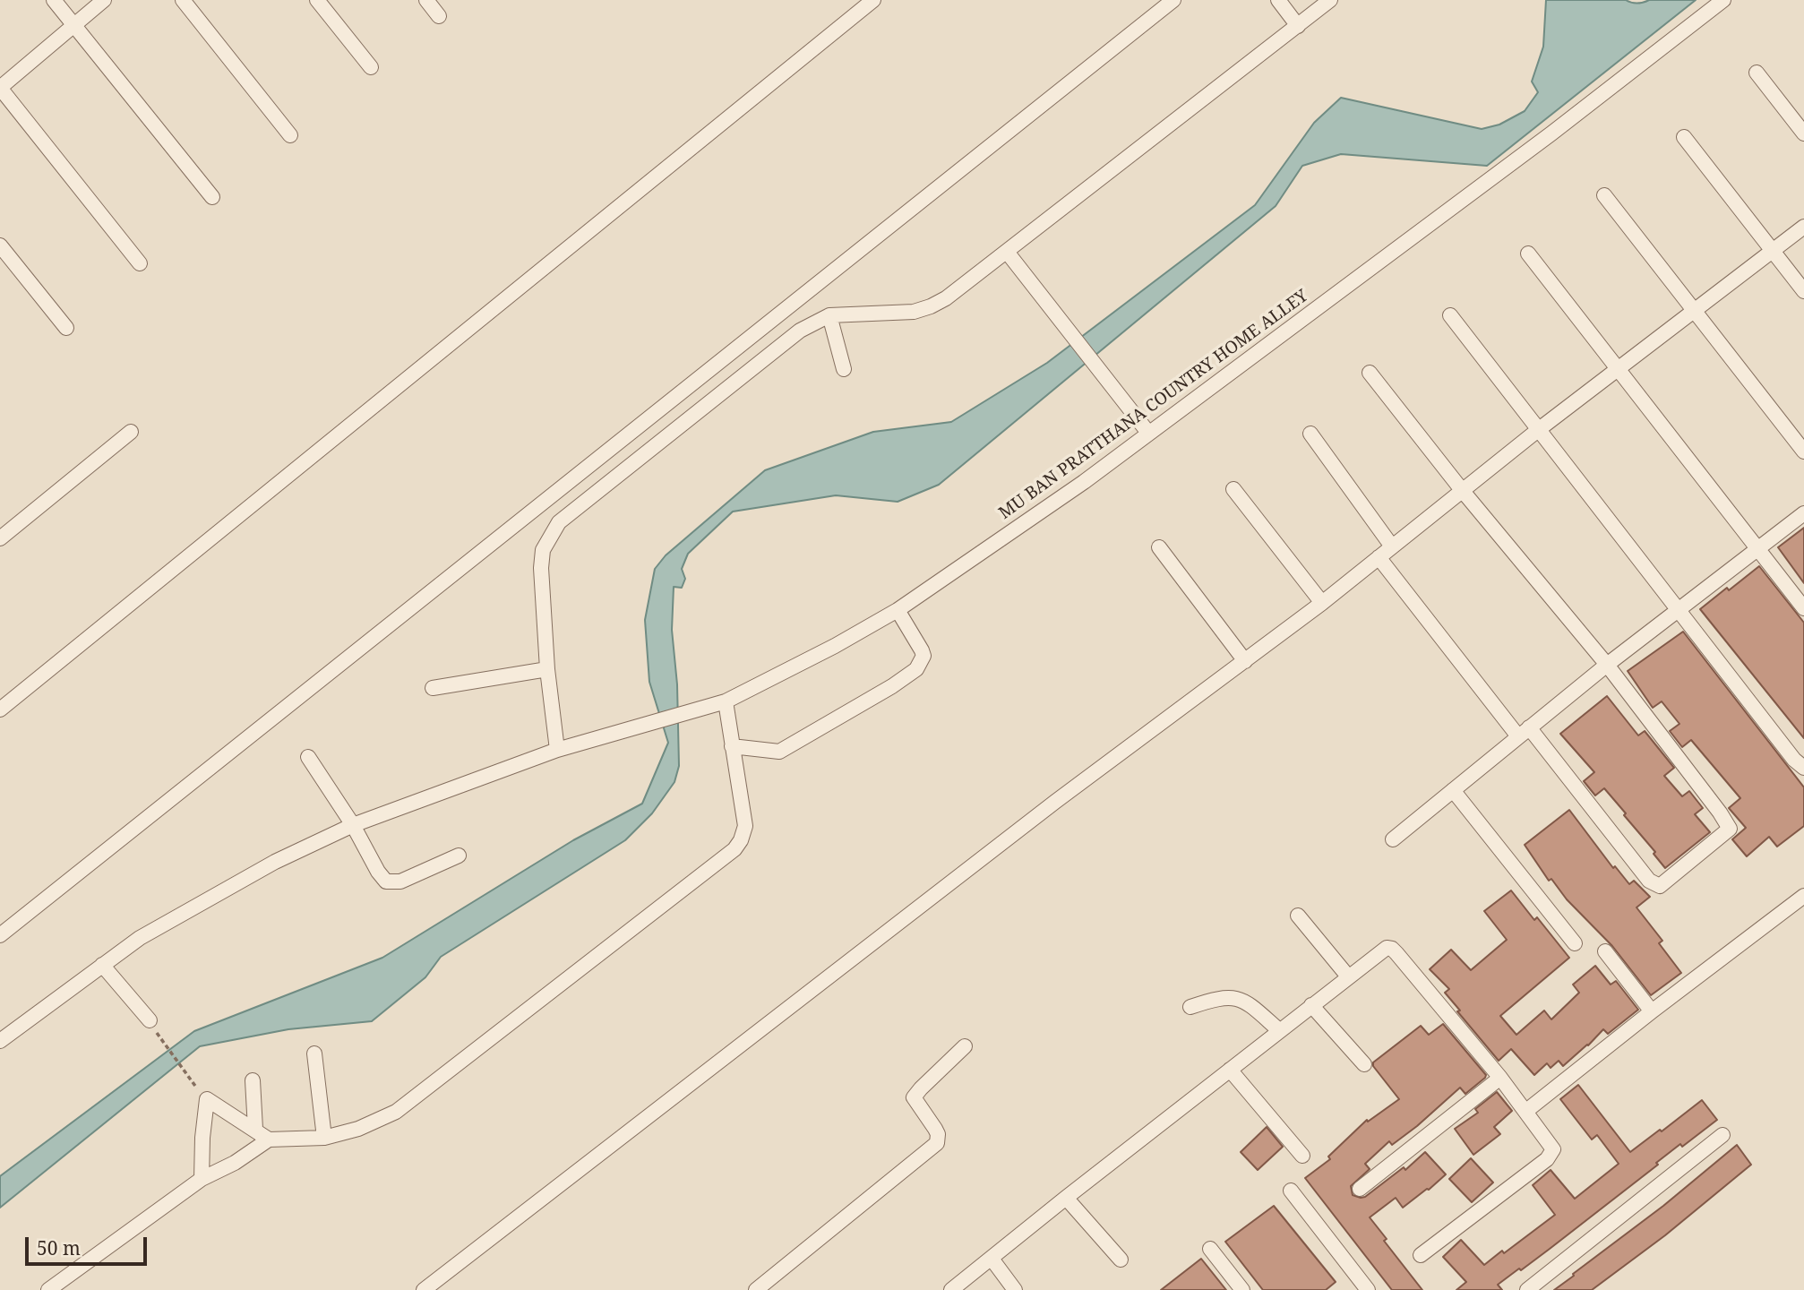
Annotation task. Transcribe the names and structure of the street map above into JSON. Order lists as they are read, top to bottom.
{
  "streets": {
    "street": ["MU BAN PRATTHANA COUNTRY HOME ALLEY"]
  },
  "scale_bar": "50 m"
}
